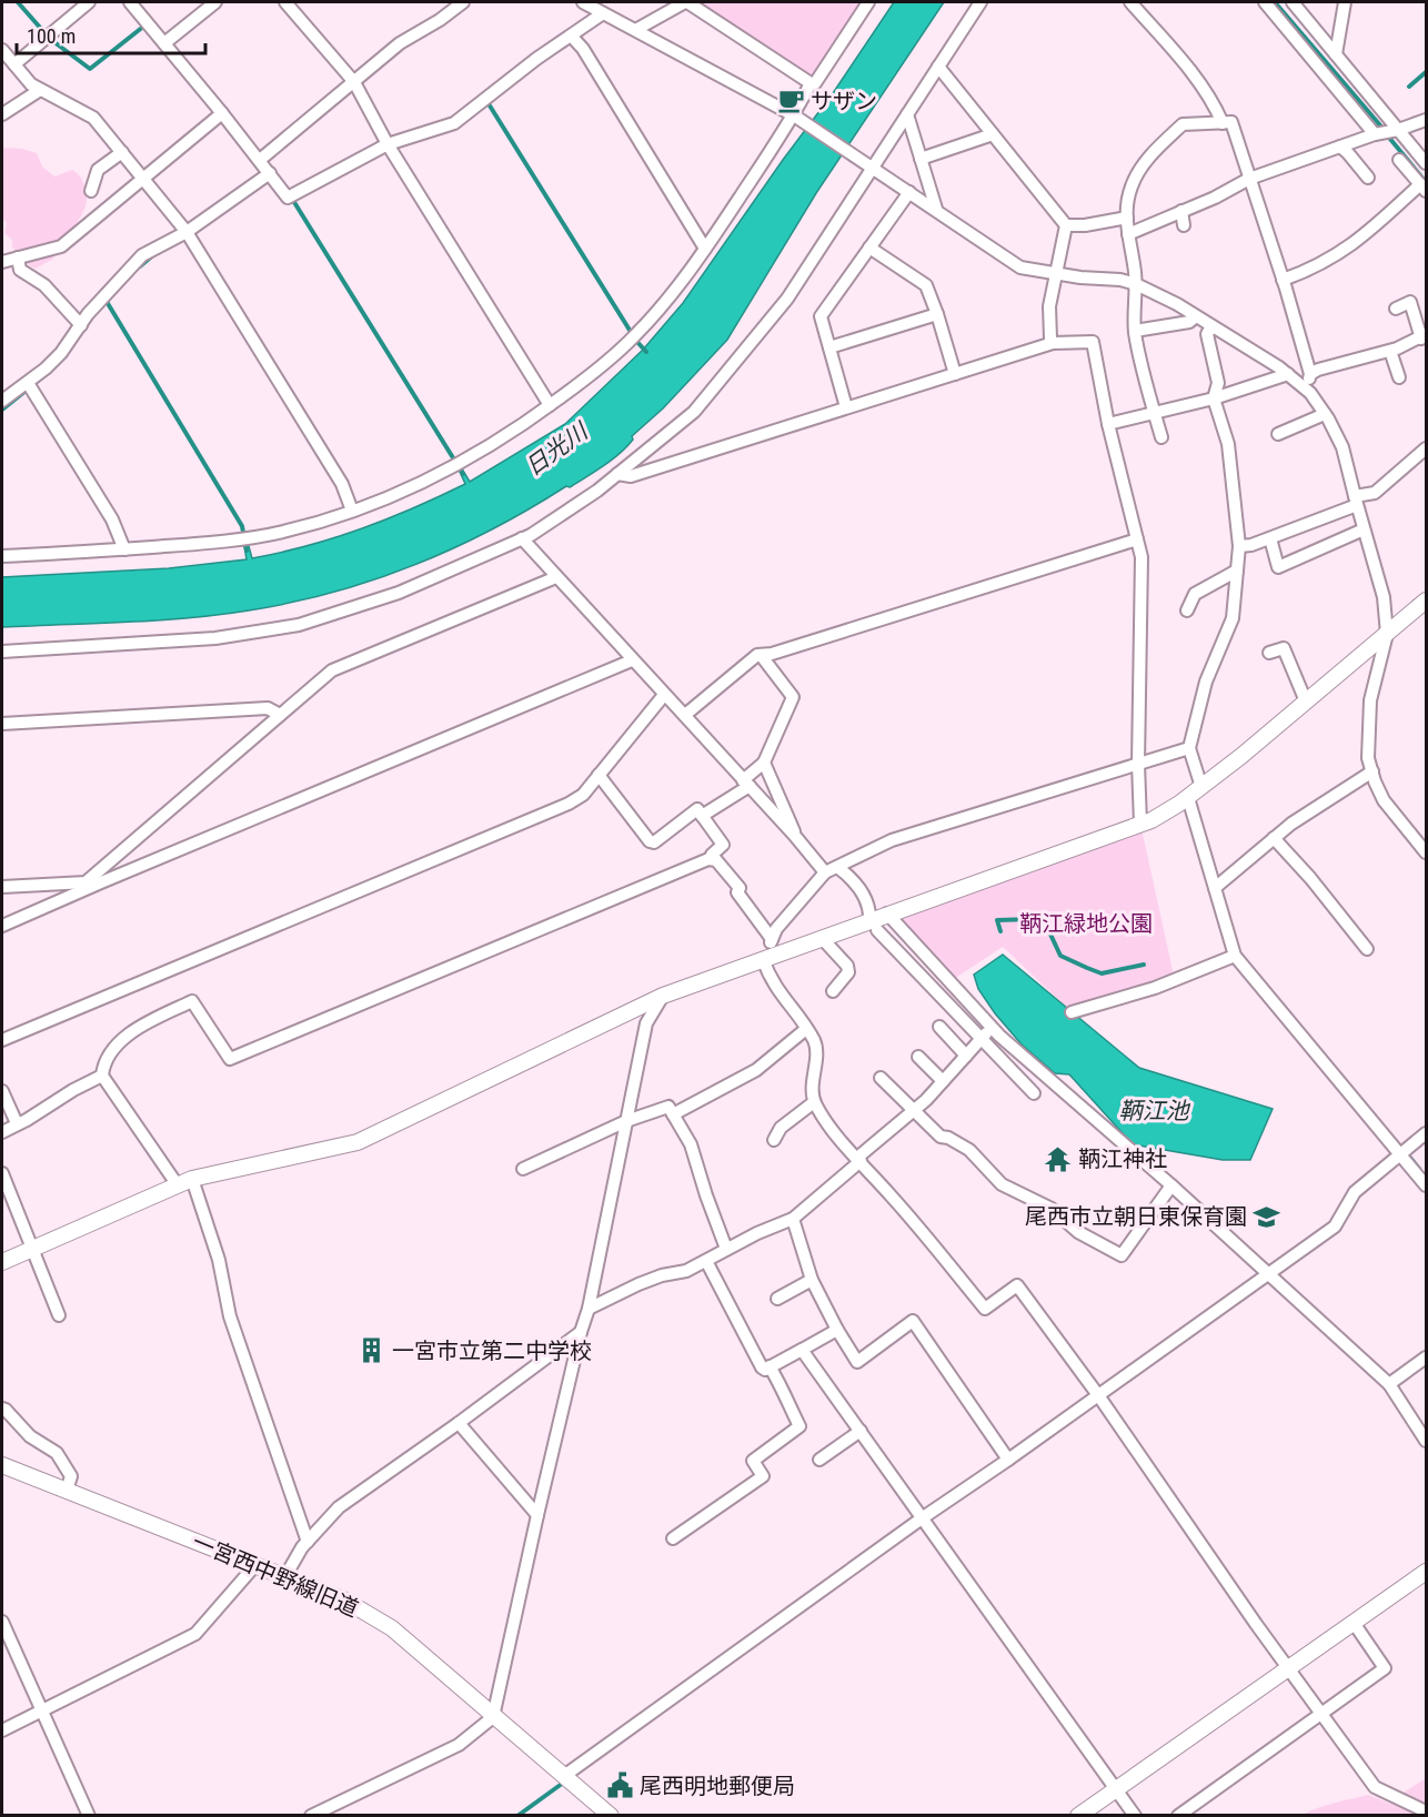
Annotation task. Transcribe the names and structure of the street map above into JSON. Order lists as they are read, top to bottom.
{
  "streets": {
    "street": ["一宮西中野線旧道"]
  },
  "water": ["日光川", "鞆江池"],
  "parks": ["鞆江緑地公園"],
  "places": {
    "cafe": ["サザン"],
    "temple": ["鞆江神社"],
    "school or university": ["尾西市立朝日東保育園"],
    "building": ["一宮市立第二中学校"],
    "public building": ["尾西明地郵便局"]
  },
  "scale_bar": "100 m"
}
